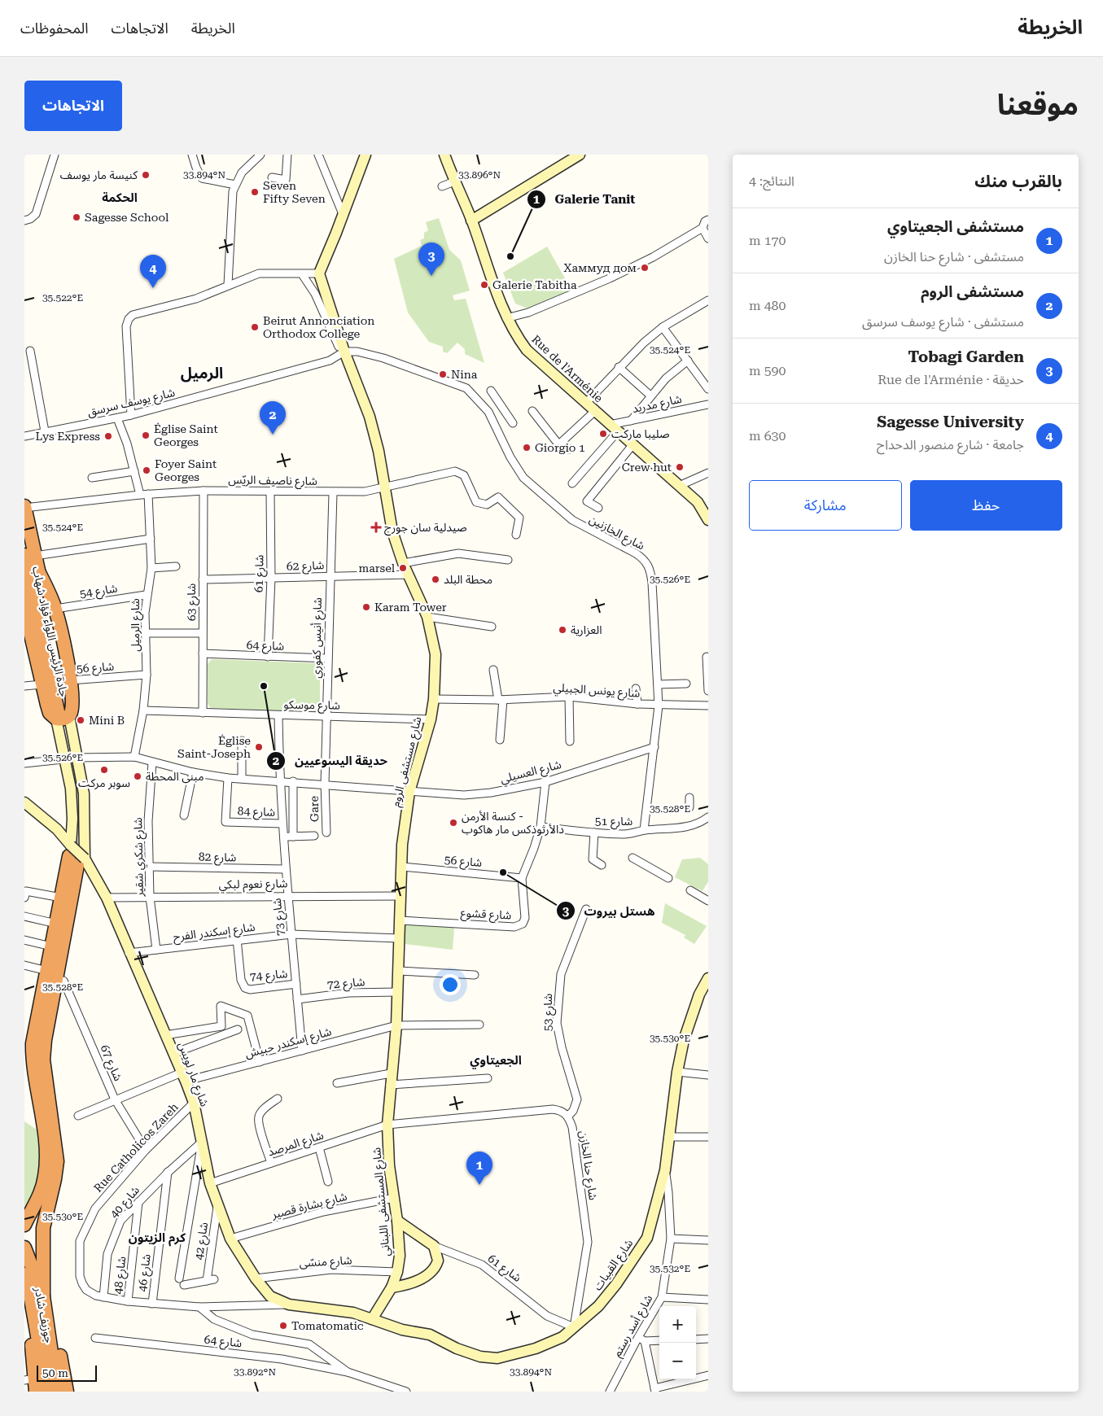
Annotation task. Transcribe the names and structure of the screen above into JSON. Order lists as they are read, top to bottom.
{
  "streets": {
    "highway": ["جادة الرئيس اللواء فؤاد شهاب", "جوزيف شادر"],
    "street": [
      "Rue de l'Arménie",
      "شارع يوسف سرسق",
      "شارع مدريد",
      "شارع ناصيف الريّس",
      "شارع الخازنين",
      "شارع 62",
      "شارع 61",
      "شارع 54",
      "شارع 63",
      "شارع الرميل",
      "شارع أنيس كفوري",
      "شارع 64",
      "شارع 56",
      "شارع يونس الجبيلي",
      "شارع موسكو",
      "شارع مستشفى الروم",
      "شارع العسيلي",
      "Gare",
      "شارع 84",
      "شارع 51",
      "شارع شكري شقير",
      "شارع 82",
      "شارع نعوم لبكي",
      "شارع قشوع",
      "شارع 73",
      "شارع إسكندر الفرح",
      "شارع 74",
      "شارع 72",
      "شارع 53",
      "شارع إسكندر حبيش",
      "شارع 67",
      "شارع مار لويس",
      "شارع المرصد",
      "Rue Catholicos Zareh",
      "شارع حنا الخازن",
      "شارع 40",
      "شارع المستشفى اللبناني",
      "شارع بشارة قصير",
      "شارع 42",
      "شارع منسّى",
      "شارع القبيات",
      "شارع 46",
      "شارع 48",
      "شارع أسد رستم"
    ]
  },
  "crossings": [
    ["Rue de l'Arménie", "شارع مدريد"],
    ["شارع يوسف سرسق", "شارع الخازنين"],
    ["شارع يوسف سرسق", "شارع مستشفى الروم"],
    ["شارع ناصيف الريّس", "شارع 61"],
    ["شارع ناصيف الريّس", "شارع 63"],
    ["شارع ناصيف الريّس", "شارع الرميل"],
    ["شارع ناصيف الريّس", "جادة الرئيس اللواء فؤاد شهاب"],
    ["شارع ناصيف الريّس", "شارع أنيس كفوري"],
    ["شارع ناصيف الريّس", "شارع مستشفى الروم"],
    ["شارع الخازنين", "شارع يونس الجبيلي"],
    ["شارع الخازنين", "شارع مستشفى الروم"],
    ["شارع 62", "شارع 61"],
    ["شارع 62", "شارع 63"],
    ["شارع 62", "شارع أنيس كفوري"],
    ["شارع 62", "شارع مستشفى الروم"],
    ["شارع 61", "شارع 64"],
    ["شارع 61", "شارع حنا الخازن"],
    ["شارع 61", "شارع المستشفى اللبناني"],
    ["شارع 61", "شارع القبيات"],
    ["شارع 54", "شارع الرميل"],
    ["شارع 63", "شارع 64"],
    ["شارع 63", "شارع موسكو"],
    ["شارع الرميل", "شارع 56"],
    ["شارع الرميل", "شارع موسكو"],
    ["شارع الرميل", "شارع العسيلي"],
    ["شارع أنيس كفوري", "شارع 64"],
    ["شارع أنيس كفوري", "شارع موسكو"],
    ["شارع أنيس كفوري", "شارع العسيلي"],
    ["شارع أنيس كفوري", "Gare"],
    ["شارع 56", "شارع مستشفى الروم"],
    ["شارع 56", "شارع قشوع"],
    ["شارع يونس الجبيلي", "شارع مستشفى الروم"],
    ["شارع موسكو", "شارع مستشفى الروم"],
    ["شارع موسكو", "شارع 73"],
    ["شارع مستشفى الروم", "شارع العسيلي"],
    ["شارع مستشفى الروم", "شارع نعوم لبكي"],
    ["شارع مستشفى الروم", "شارع قشوع"],
    ["شارع مستشفى الروم", "شارع إسكندر الفرح"],
    ["شارع مستشفى الروم", "شارع 72"],
    ["شارع مستشفى الروم", "شارع إسكندر حبيش"],
    ["شارع مستشفى الروم", "شارع المرصد"],
    ["شارع مستشفى الروم", "شارع المستشفى اللبناني"],
    ["شارع العسيلي", "Gare"],
    ["شارع العسيلي", "شارع 84"],
    ["شارع العسيلي", "شارع شكري شقير"],
    ["شارع العسيلي", "شارع قشوع"],
    ["شارع العسيلي", "شارع 73"],
    ["شارع 84", "شارع 73"],
    ["شارع 51", "شارع قشوع"],
    ["شارع شكري شقير", "شارع 82"],
    ["شارع شكري شقير", "شارع نعوم لبكي"],
    ["شارع شكري شقير", "شارع إسكندر الفرح"],
    ["شارع 82", "شارع 73"],
    ["شارع نعوم لبكي", "شارع 73"],
    ["شارع نعوم لبكي", "شارع مار لويس"],
    ["شارع 73", "شارع إسكندر الفرح"],
    ["شارع 73", "شارع 74"],
    ["شارع 73", "شارع 72"],
    ["شارع 73", "شارع إسكندر حبيش"],
    ["شارع إسكندر الفرح", "شارع 74"],
    ["شارع إسكندر الفرح", "شارع مار لويس"],
    ["شارع 53", "شارع حنا الخازن"],
    ["شارع إسكندر حبيش", "شارع مار لويس"],
    ["شارع 67", "Rue Catholicos Zareh"],
    ["شارع مار لويس", "شارع المرصد"],
    ["شارع مار لويس", "Rue Catholicos Zareh"],
    ["شارع مار لويس", "شارع 40"],
    ["شارع مار لويس", "شارع بشارة قصير"],
    ["شارع مار لويس", "شارع 42"],
    ["شارع مار لويس", "شارع منسّى"],
    ["شارع مار لويس", "شارع القبيات"],
    ["شارع المرصد", "شارع المستشفى اللبناني"],
    ["Rue Catholicos Zareh", "شارع 40"],
    ["Rue Catholicos Zareh", "شارع 46"],
    ["Rue Catholicos Zareh", "شارع 48"],
    ["شارع حنا الخازن", "شارع القبيات"],
    ["شارع 40", "شارع 46"],
    ["شارع 40", "شارع 48"],
    ["شارع المستشفى اللبناني", "شارع بشارة قصير"],
    ["شارع المستشفى اللبناني", "شارع منسّى"],
    ["شارع المستشفى اللبناني", "شارع القبيات"],
    ["شارع القبيات", "شارع أسد رستم"]
  ],
  "districts": [
    "الحكمة",
    "الرميل",
    "الجعيتاوي",
    "كرم الزيتون"
  ],
  "places": {
    "other": [
      "كنيسة مار يوسف",
      "Seven Fifty Seven",
      "Sagesse School",
      "Galerie Tanit",
      "Хаммуд дом",
      "Galerie Tabitha",
      "Beirut Annonciation Orthodox College",
      "Nina",
      "صليبا ماركت",
      "Église Saint Georges",
      "Lys Express",
      "Giorgio 1",
      "Crew hut",
      "Foyer Saint Georges",
      "marsel",
      "محطة البلد",
      "Karam Tower",
      "العزارية",
      "حديقة اليسوعيين",
      "Mini B",
      "Église Saint-Joseph",
      "سوبر مركت",
      "مبنى المحطة",
      "كنسة الأرمن - دالأرثوذكس مار هاكوب",
      "هستل بيروت",
      "Tomatomatic"
    ],
    "health": ["صيدلية سان جورج"]
  },
  "scale_bar": "50 m",
  "page": {
    "header": "الخريطة",
    "nav": ["الخريطة", "الاتجاهات", "المحفوظات"],
    "title": "موقعنا",
    "buttons": [
      "الاتجاهات",
      ["حفظ", "مشاركة"]
    ],
    "heading": ["بالقرب منك", "النتائج: 4"],
    "list": [
      {
        "mark": "1",
        "name": "مستشفى الجعيتاوي",
        "note": "مستشفى · شارع حنا الخازن",
        "value": "170 m"
      },
      {
        "mark": "2",
        "name": "مستشفى الروم",
        "note": "مستشفى · شارع يوسف سرسق",
        "value": "480 m"
      },
      {
        "mark": "3",
        "name": "Tobagi Garden",
        "note": "حديقة · Rue de l'Arménie",
        "value": "590 m"
      },
      {
        "mark": "4",
        "name": "Sagesse University",
        "note": "جامعة · شارع منصور الدحداح",
        "value": "630 m"
      }
    ],
    "pins": [
      "3",
      "4",
      "2",
      "1"
    ],
    "map_buttons": ["+", "−"],
    "scale": "50 m"
  },
  "coordinates": [
    "33.896°N",
    "33.894°N",
    "35.522°E",
    "35.524°E",
    "35.526°E",
    "35.528°E",
    "35.530°E",
    "35.532°E",
    "33.892°N"
  ]
}
